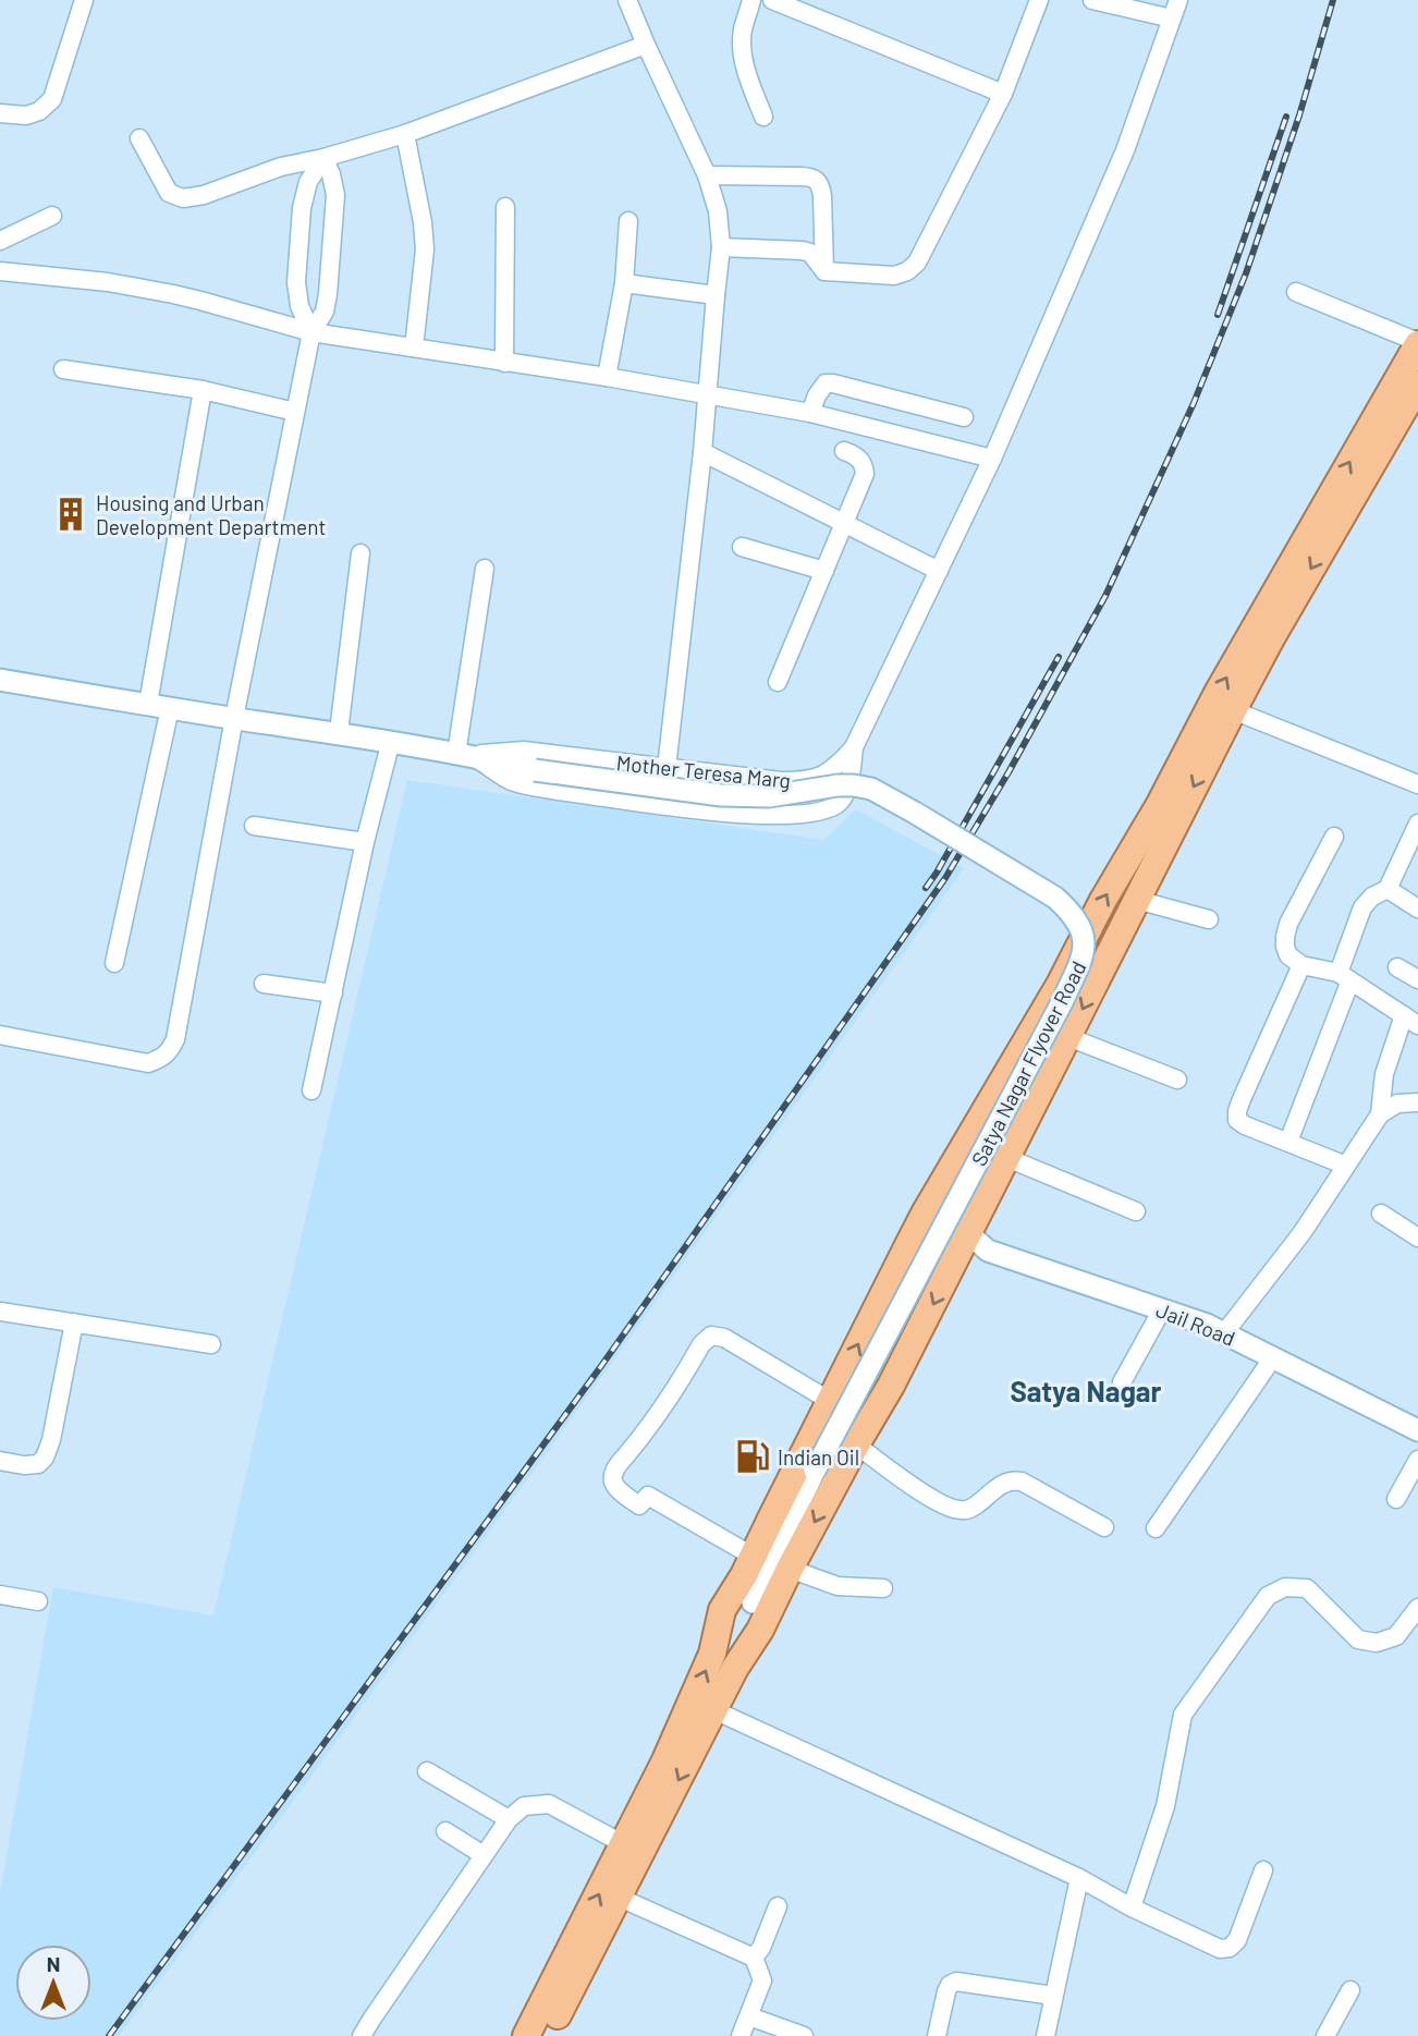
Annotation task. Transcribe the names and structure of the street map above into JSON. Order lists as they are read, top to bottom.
{
  "streets": {
    "street": ["Mother Teresa Marg", "Satya Nagar Flyover Road", "Jail Road"]
  },
  "crossings": [
    ["Mother Teresa Marg", "Satya Nagar Flyover Road"]
  ],
  "districts": ["Satya Nagar"],
  "places": {
    "building": ["Housing and Urban Development Department"],
    "fuel station": ["Indian Oil"]
  },
  "north": "top"
}
